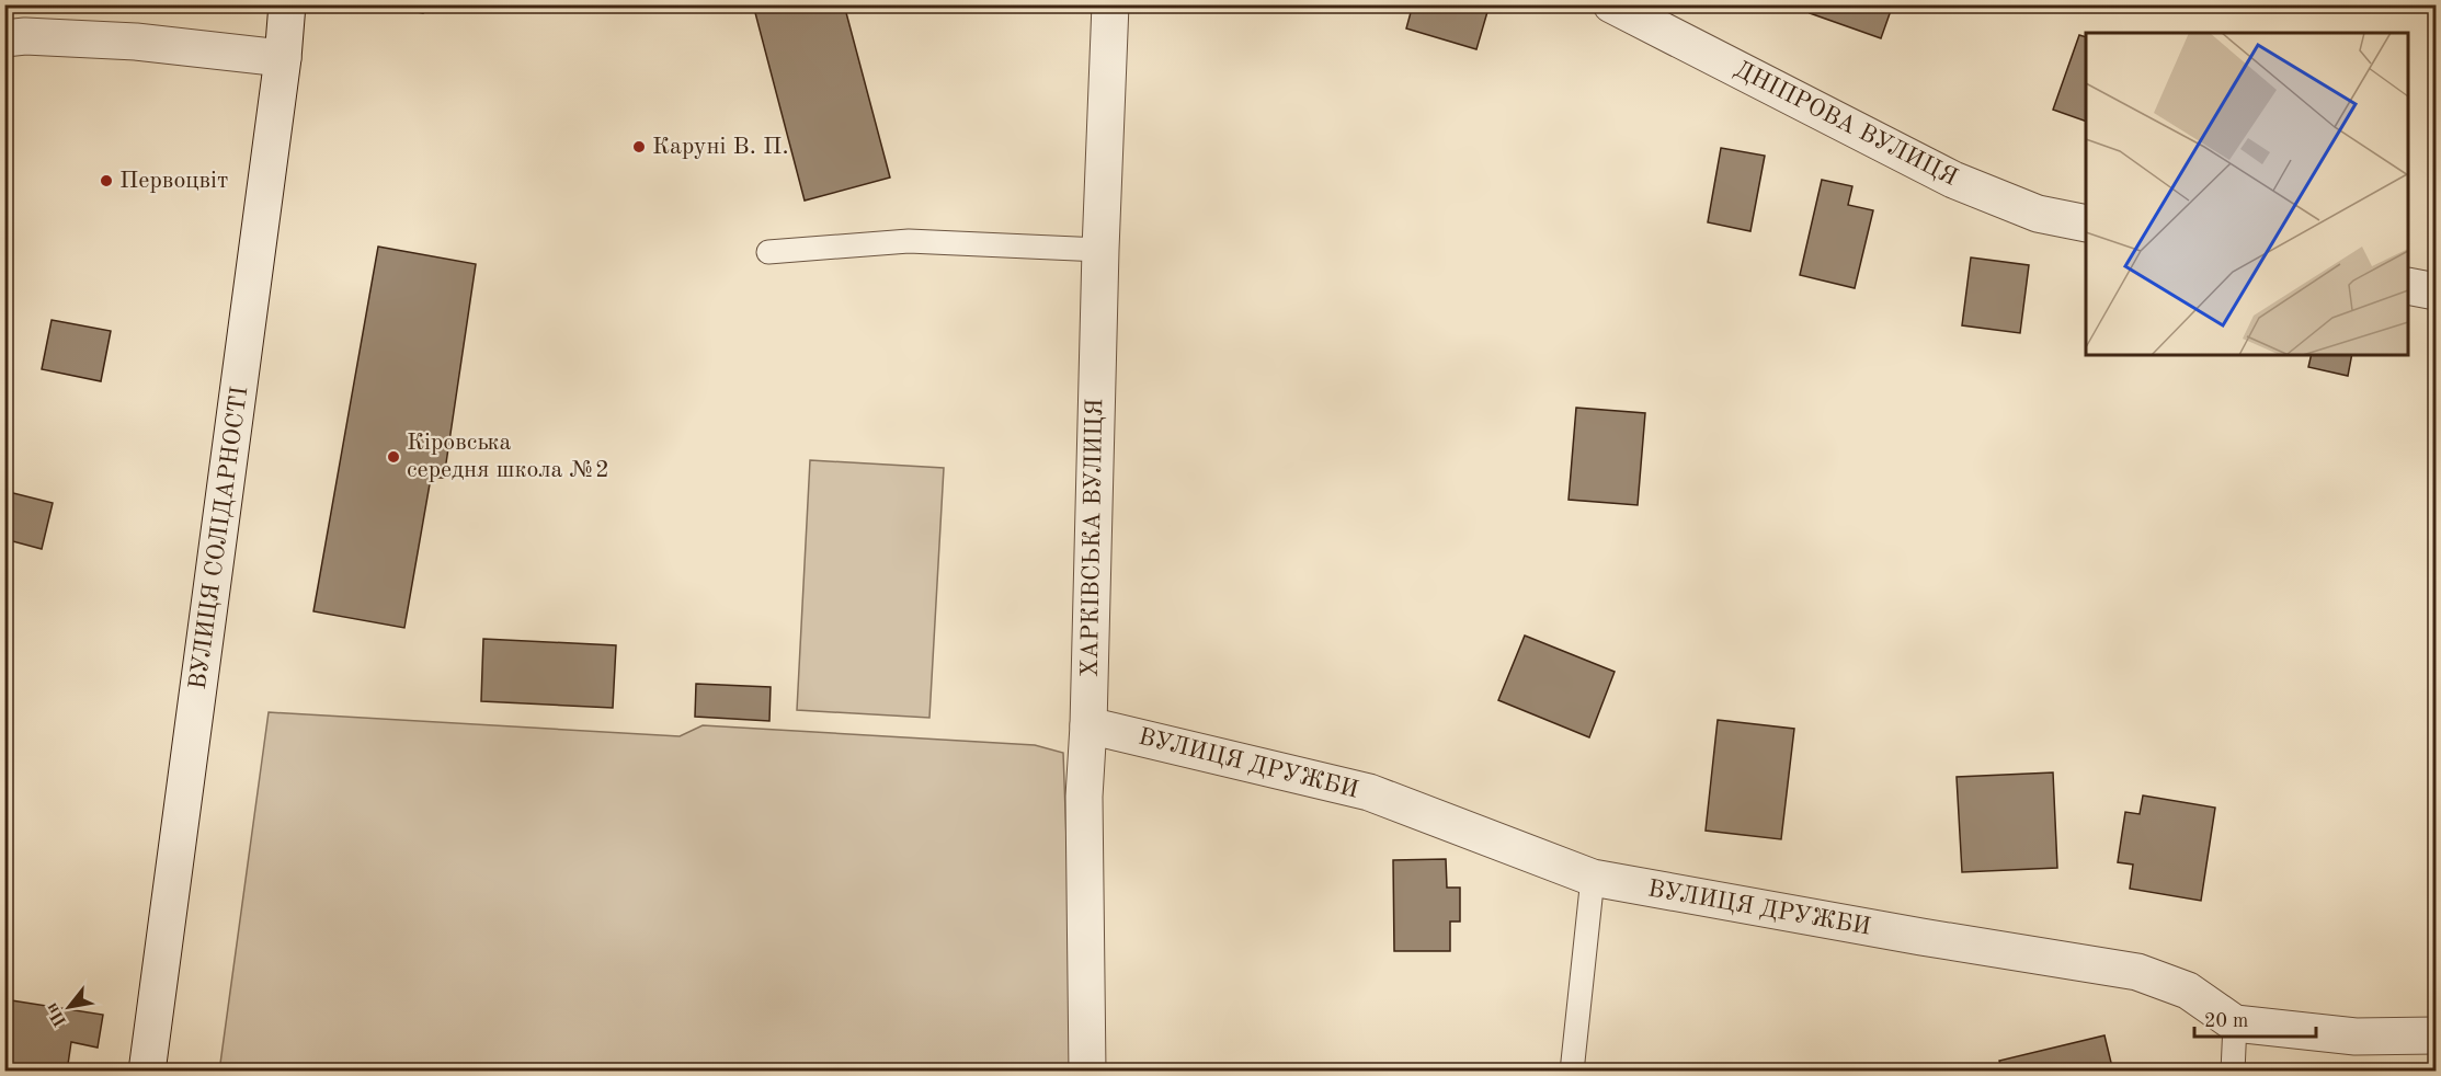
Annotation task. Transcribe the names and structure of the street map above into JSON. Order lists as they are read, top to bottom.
{
  "streets": {
    "street": [
      "ДНІПРОВА ВУЛИЦЯ",
      "ВУЛИЦЯ СОЛІДАРНОСТІ",
      "ХАРКІВСЬКА ВУЛИЦЯ",
      "ВУЛИЦЯ ДРУЖБИ"
    ]
  },
  "crossings": [
    ["ХАРКІВСЬКА ВУЛИЦЯ", "ВУЛИЦЯ ДРУЖБИ"]
  ],
  "places": ["Каруні В. П.", "Первоцвіт", "Кіровська середня школа №2"],
  "scale_bar": "20 m",
  "north": "bottom left"
}
